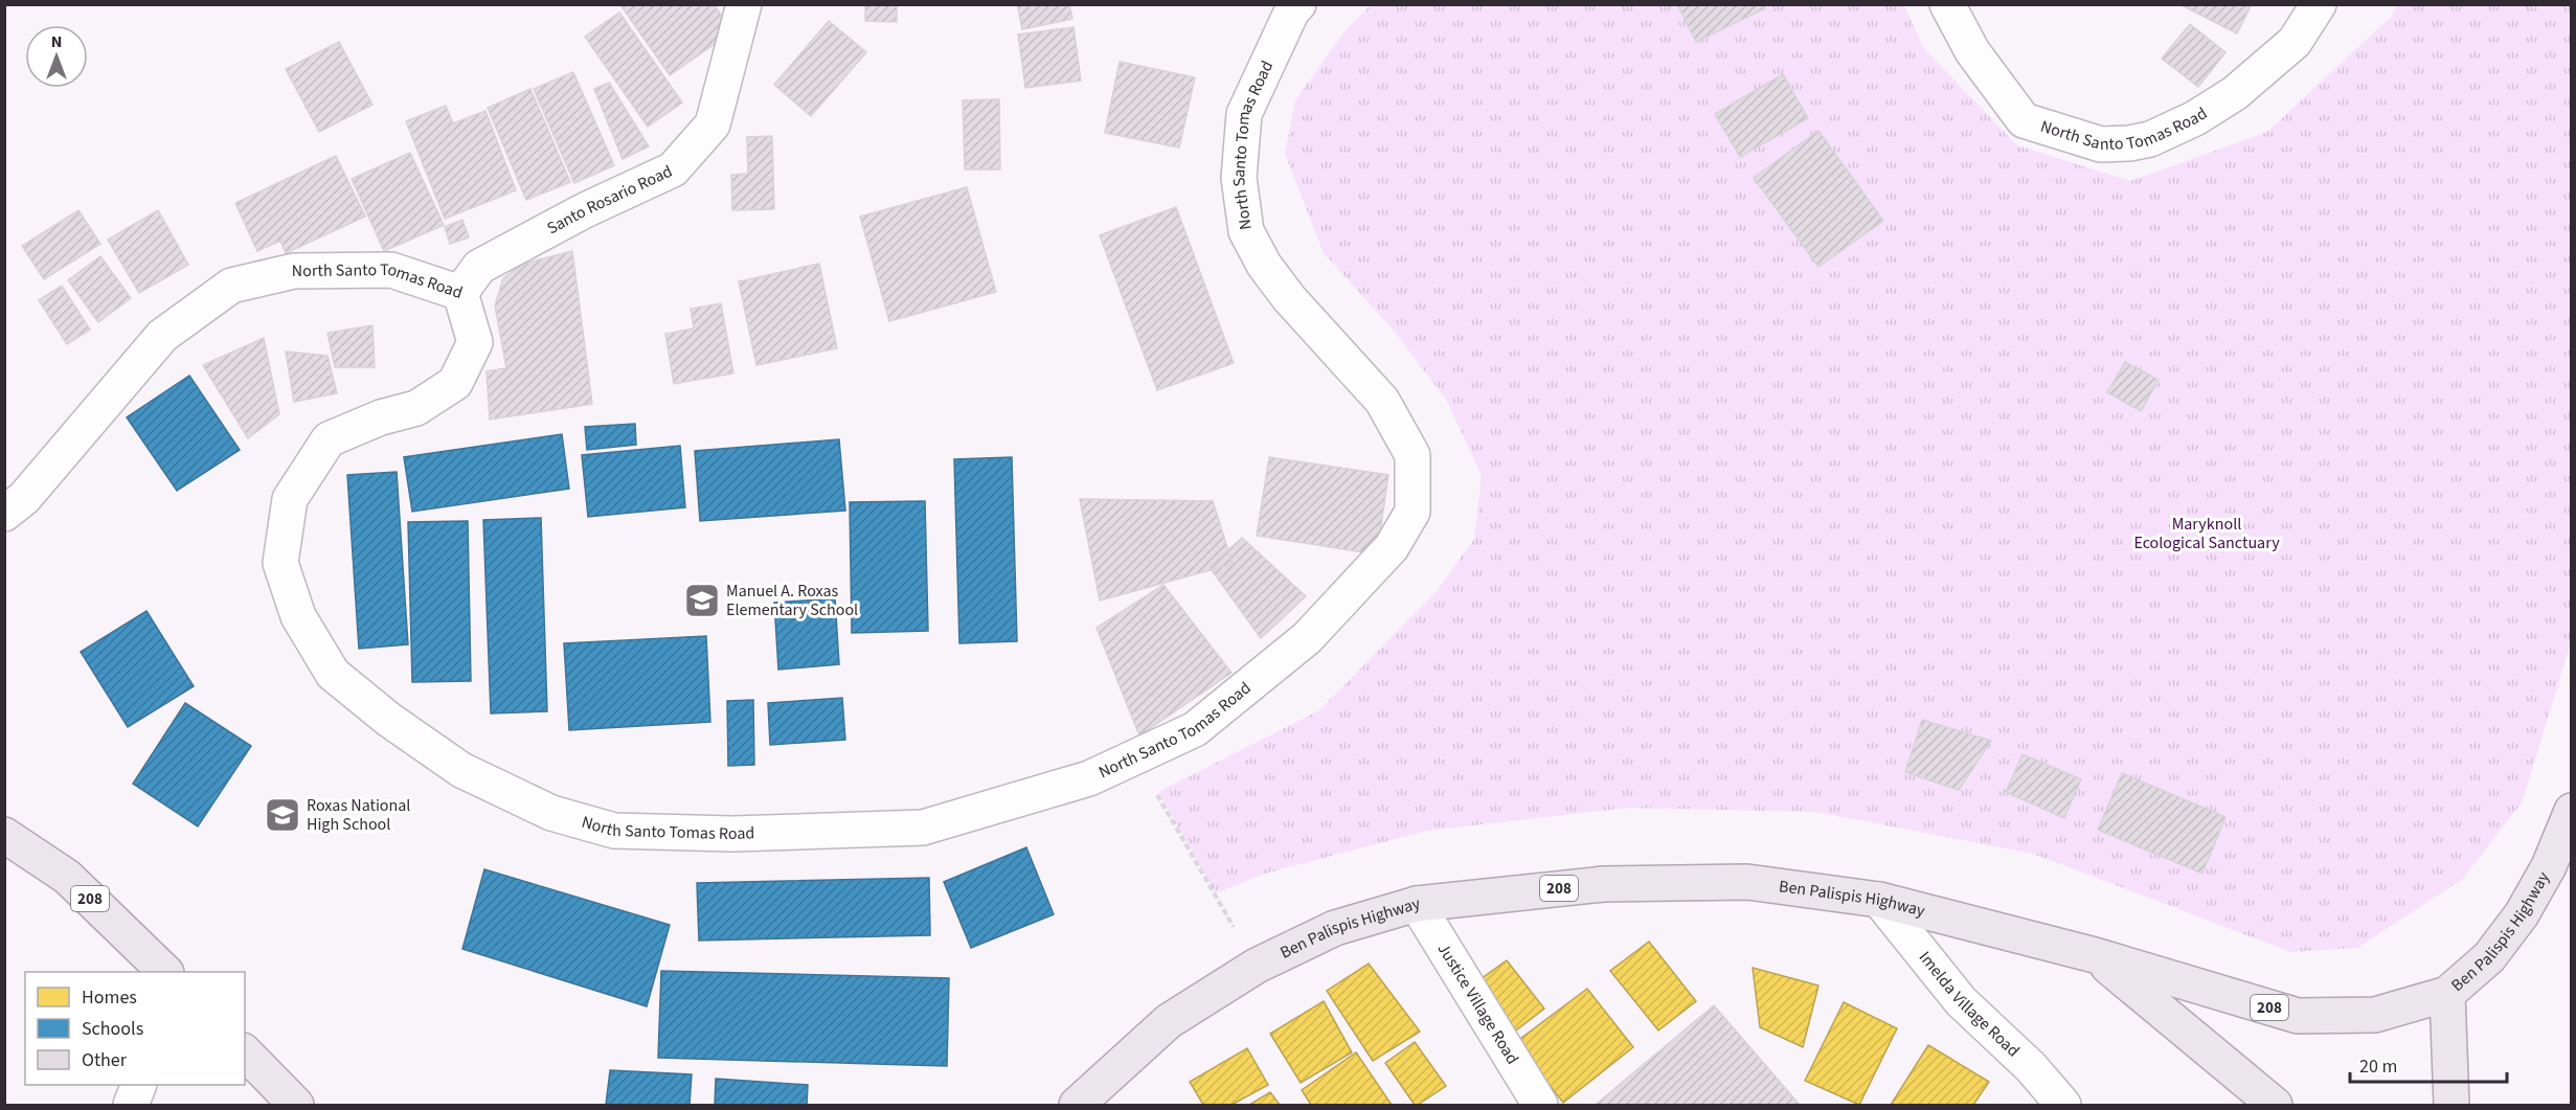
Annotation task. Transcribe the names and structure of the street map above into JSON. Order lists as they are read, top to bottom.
{
  "streets": {
    "main road": ["208", "Ben Palispis Highway"],
    "street": [
      "North Santo Tomas Road",
      "Santo Rosario Road",
      "Imelda Village Road",
      "Justice Village Road"
    ]
  },
  "crossings": [
    ["North Santo Tomas Road", "Santo Rosario Road"],
    ["Ben Palispis Highway", "Imelda Village Road"],
    ["Ben Palispis Highway", "Justice Village Road"]
  ],
  "parks": ["Maryknoll Ecological Sanctuary"],
  "places": {
    "school or university": ["Manuel A. Roxas Elementary School", "Roxas National High School"]
  },
  "legend": ["Homes", "Schools", "Other"],
  "scale_bar": "20 m",
  "north": "top"
}
